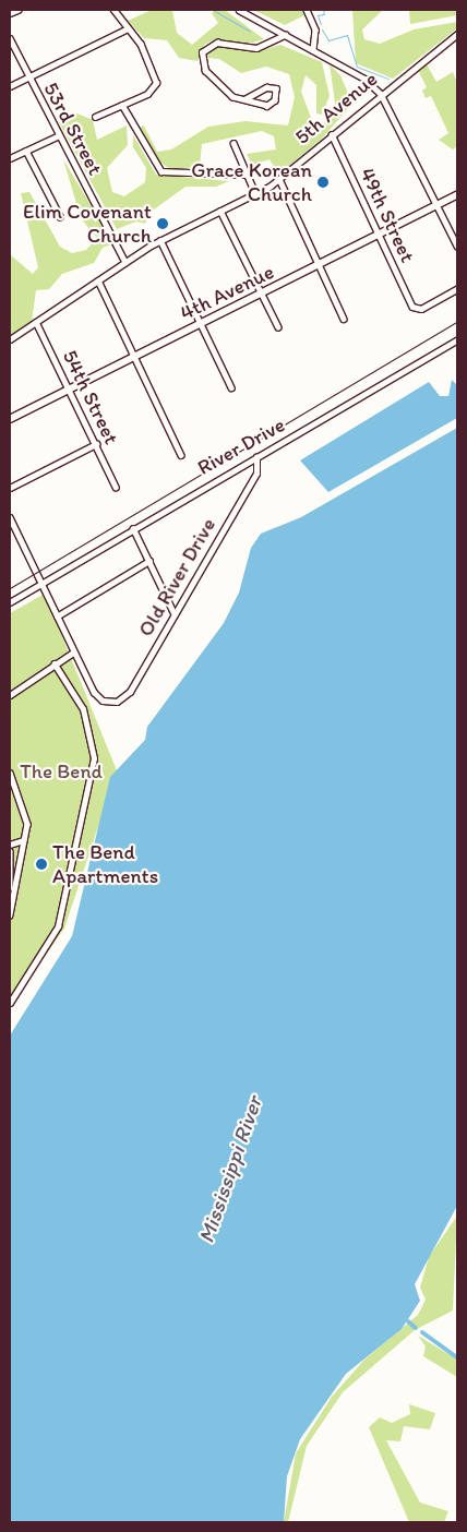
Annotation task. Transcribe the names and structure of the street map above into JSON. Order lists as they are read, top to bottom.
{
  "streets": {
    "main road": ["4th Avenue"],
    "street": [
      "5th Avenue",
      "53rd Street",
      "49th Street",
      "54th Street",
      "River Drive",
      "Old River Drive"
    ]
  },
  "crossings": [
    ["5th Avenue", "53rd Street"],
    ["5th Avenue", "49th Street"],
    ["5th Avenue", "54th Street"],
    ["49th Street", "4th Avenue"],
    ["4th Avenue", "54th Street"],
    ["River Drive", "Old River Drive"]
  ],
  "water": ["Mississippi River"],
  "parks": ["The Bend"],
  "places": ["Grace Korean Church", "Elim Covenant Church", "The Bend Apartments"]
}
